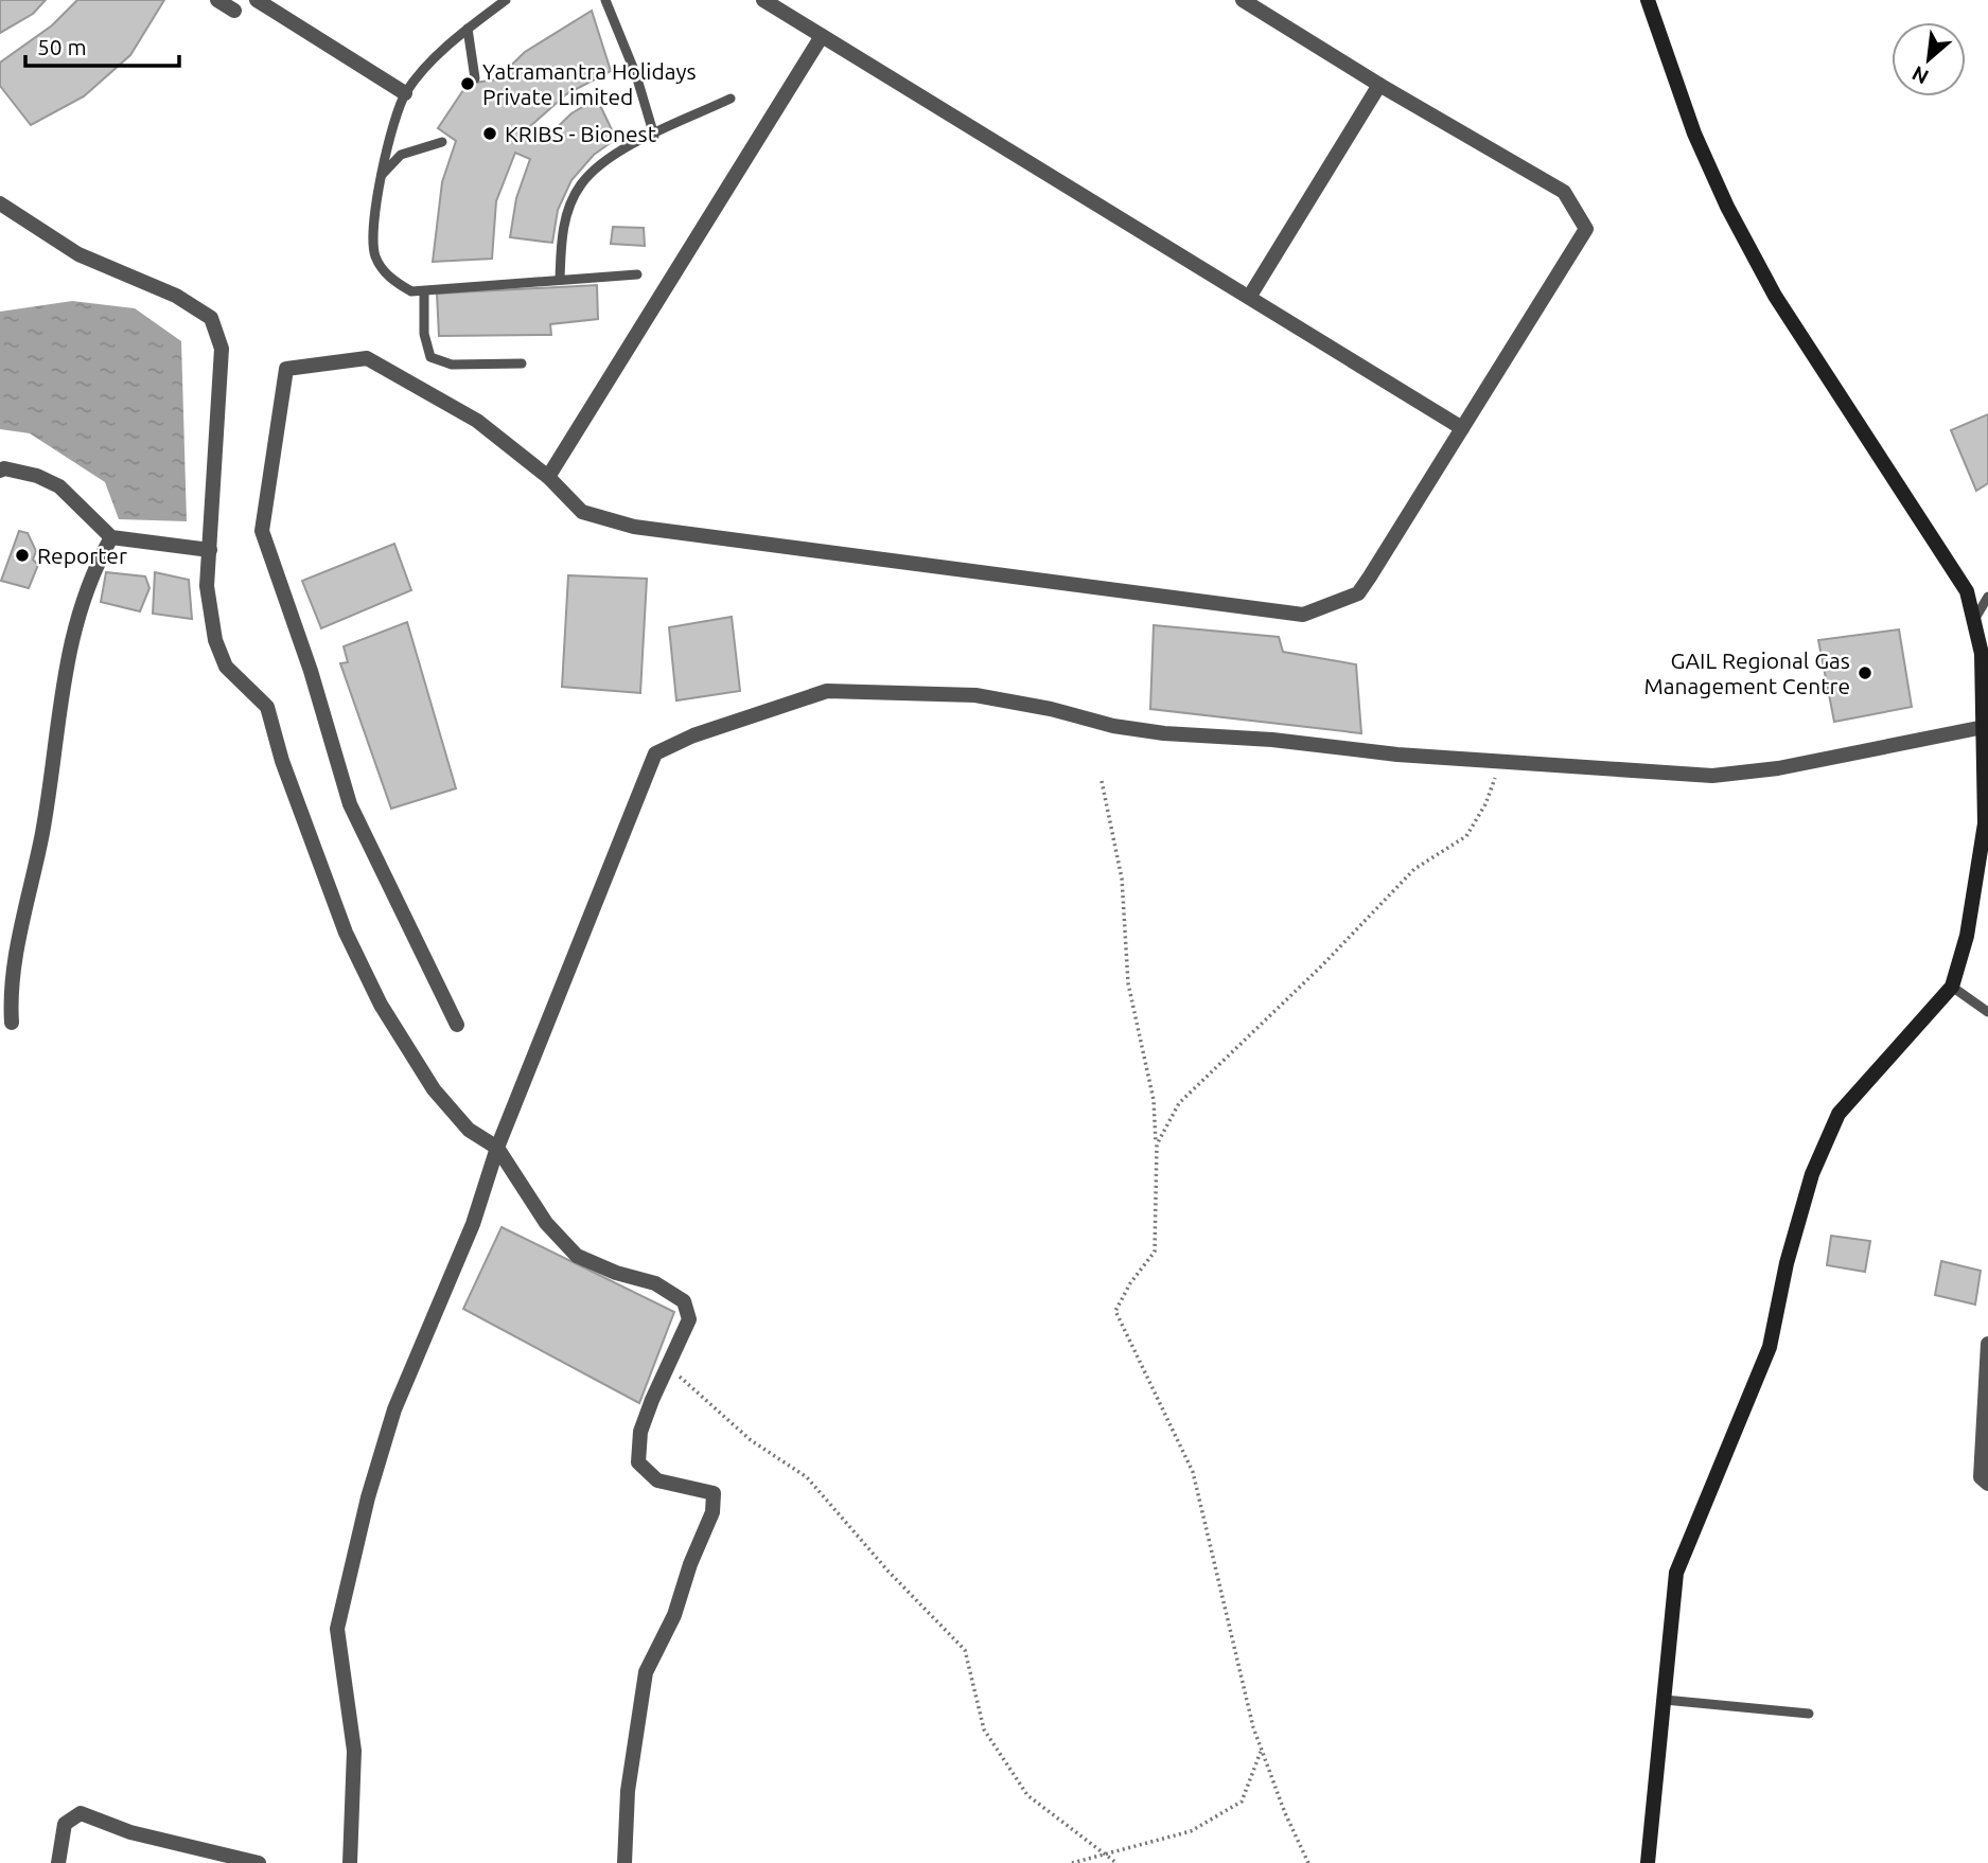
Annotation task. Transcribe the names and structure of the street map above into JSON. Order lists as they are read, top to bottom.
{
  "places": [
    "Yatramantra Holidays Private Limited",
    "KRIBS - Bionest",
    "Reporter",
    "GAIL Regional Gas Management Centre"
  ],
  "scale_bar": "50 m",
  "north": "bottom left"
}
